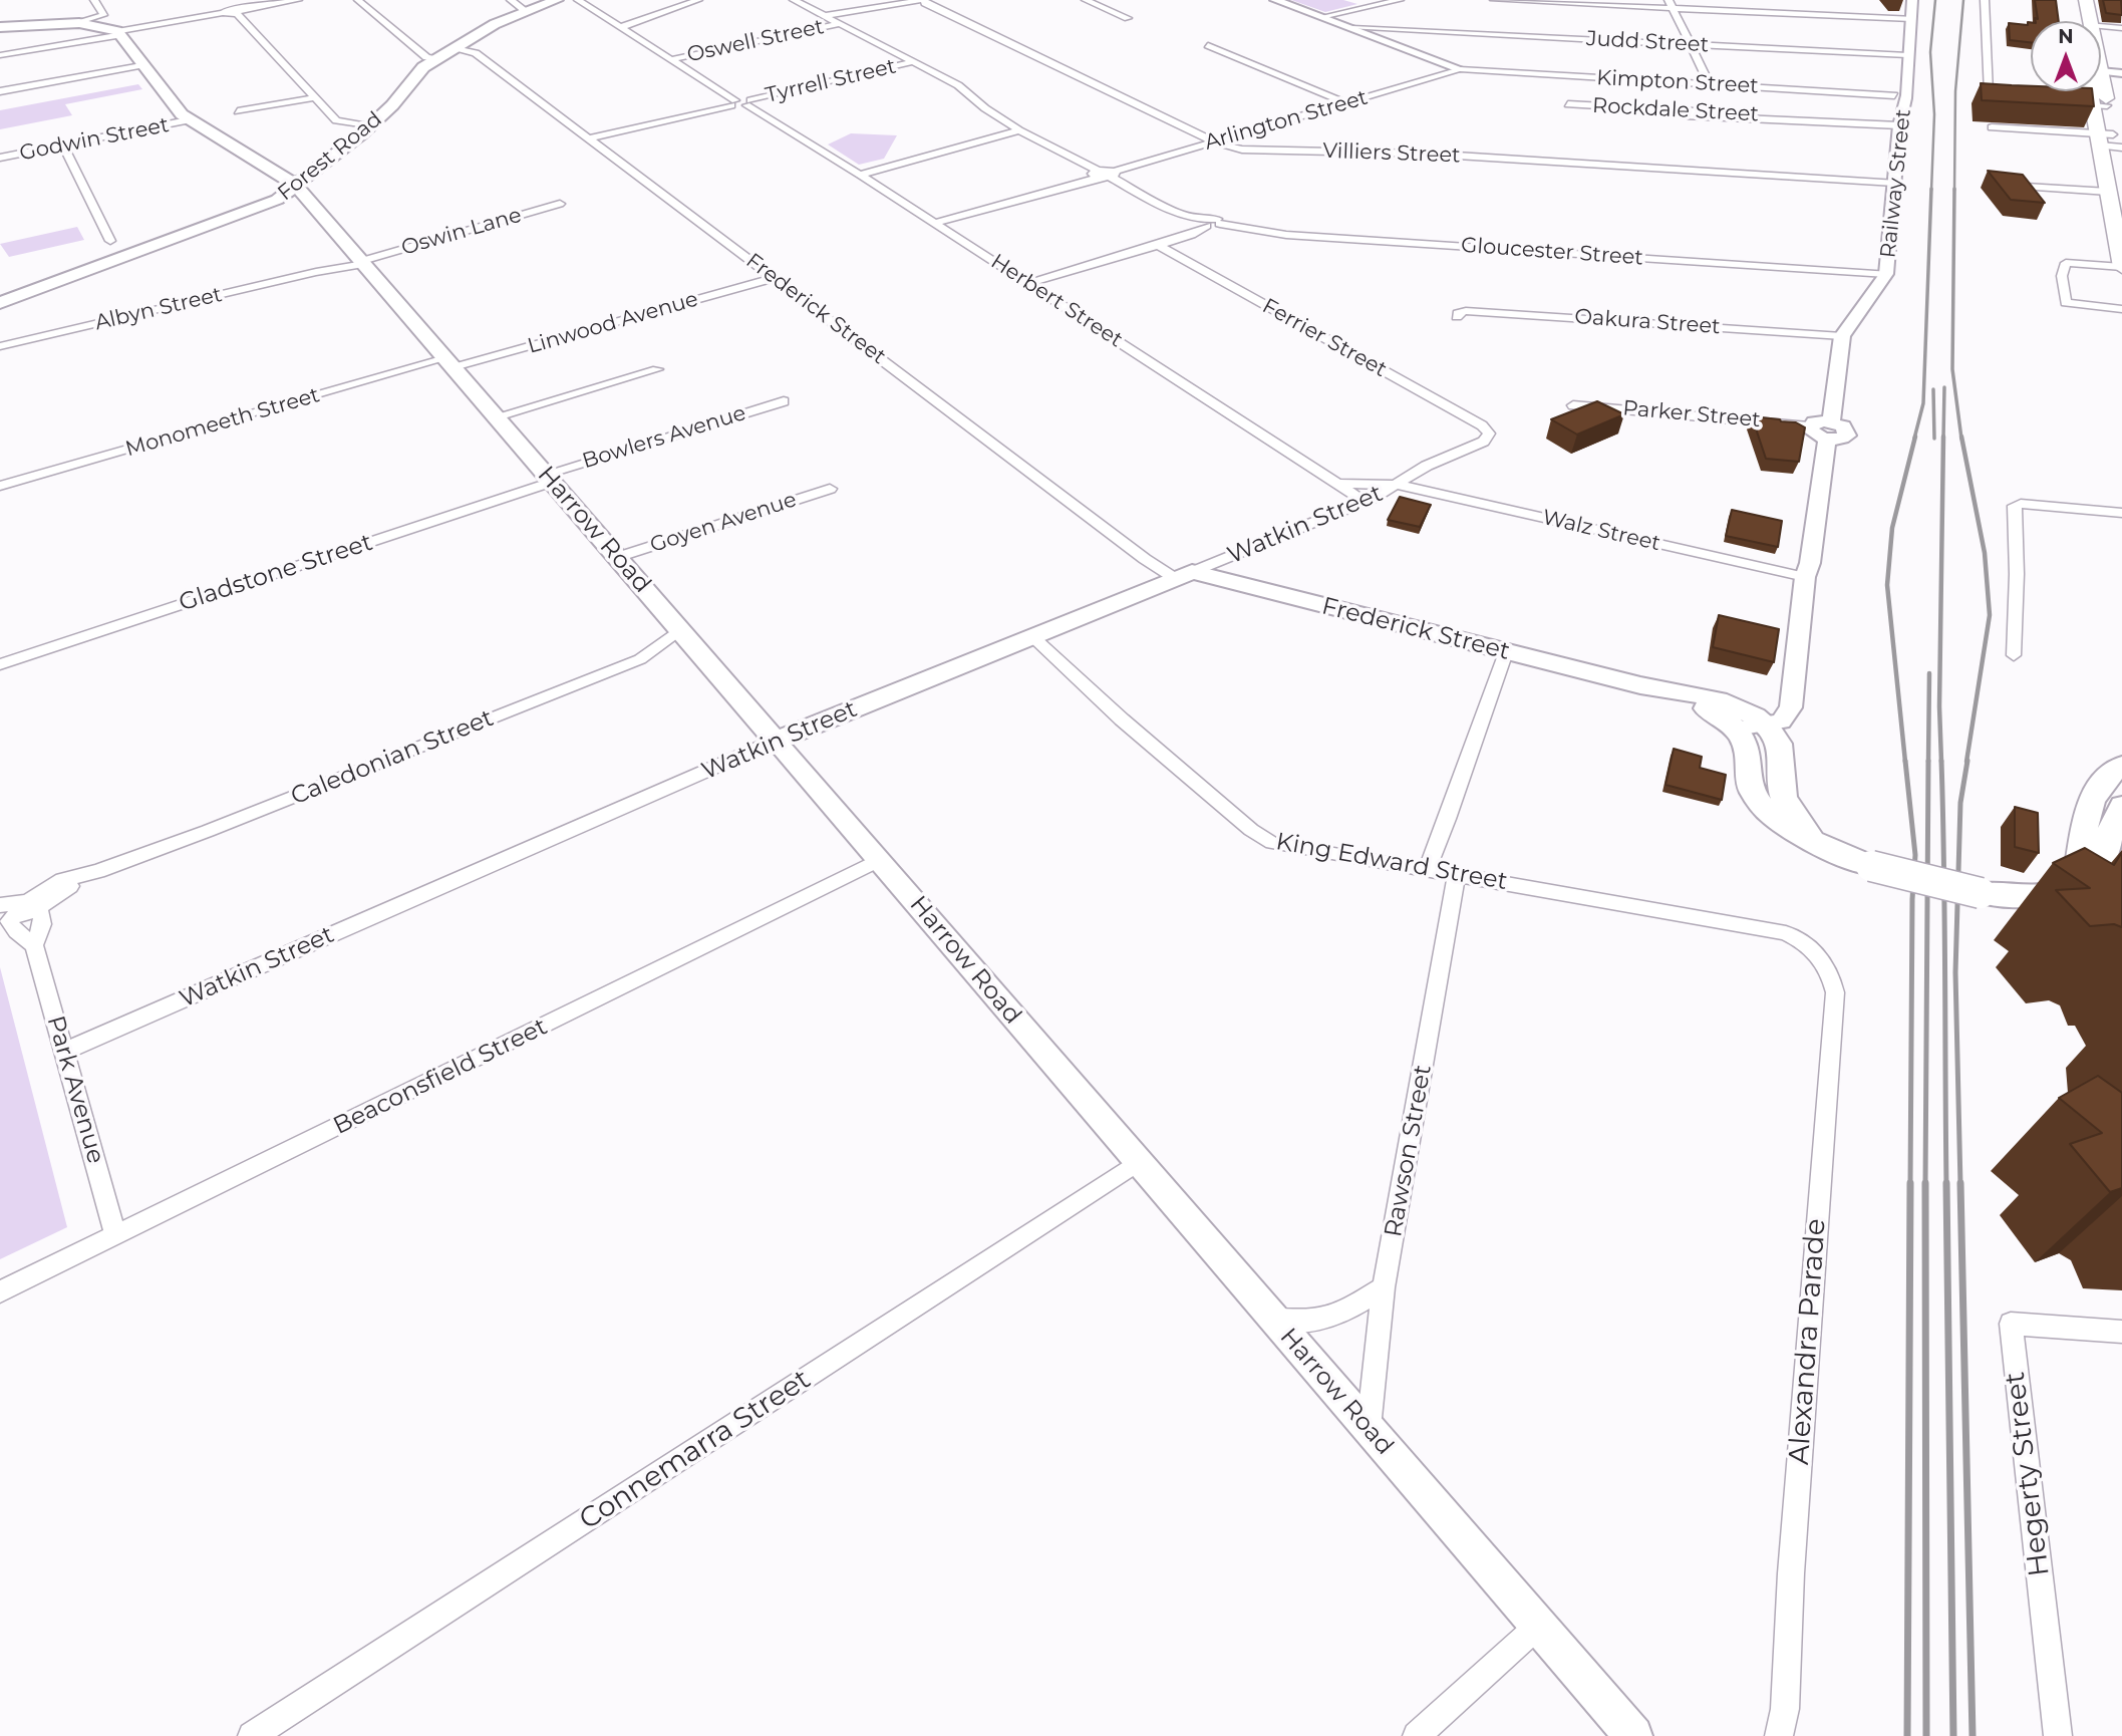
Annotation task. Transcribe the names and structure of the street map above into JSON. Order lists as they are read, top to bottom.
{
  "streets": {
    "main road": [
      "Forest Road",
      "Frederick Street",
      "Watkin Street",
      "Harrow Road"
    ],
    "street": [
      "Oswell Street",
      "Judd Street",
      "Tyrrell Street",
      "Kimpton Street",
      "Rockdale Street",
      "Arlington Street",
      "Godwin Street",
      "Villiers Street",
      "Railway Street",
      "Oswin Lane",
      "Gloucester Street",
      "Herbert Street",
      "Albyn Street",
      "Oakura Street",
      "Linwood Avenue",
      "Ferrier Street",
      "Parker Street",
      "Monomeeth Street",
      "Bowlers Avenue",
      "Goyen Avenue",
      "Walz Street",
      "Gladstone Street",
      "Caledonian Street",
      "King Edward Street",
      "Beaconsfield Street",
      "Park Avenue",
      "Rawson Street",
      "Alexandra Parade",
      "Connemarra Street",
      "Hegerty Street"
    ]
  },
  "crossings": [
    ["Oswell Street", "Villiers Street"],
    ["Oswell Street", "Herbert Street"],
    ["Judd Street", "Railway Street"],
    ["Tyrrell Street", "Herbert Street"],
    ["Tyrrell Street", "Frederick Street"],
    ["Kimpton Street", "Arlington Street"],
    ["Kimpton Street", "Railway Street"],
    ["Rockdale Street", "Railway Street"],
    ["Arlington Street", "Villiers Street"],
    ["Godwin Street", "Harrow Road"],
    ["Villiers Street", "Railway Street"],
    ["Forest Road", "Frederick Street"],
    ["Forest Road", "Harrow Road"],
    ["Railway Street", "Gloucester Street"],
    ["Railway Street", "Frederick Street"],
    ["Railway Street", "Oakura Street"],
    ["Railway Street", "Walz Street"],
    ["Oswin Lane", "Albyn Street"],
    ["Oswin Lane", "Harrow Road"],
    ["Herbert Street", "Watkin Street"],
    ["Herbert Street", "Walz Street"],
    ["Albyn Street", "Harrow Road"],
    ["Frederick Street", "Linwood Avenue"],
    ["Frederick Street", "Watkin Street"],
    ["Linwood Avenue", "Monomeeth Street"],
    ["Linwood Avenue", "Harrow Road"],
    ["Ferrier Street", "Watkin Street"],
    ["Monomeeth Street", "Harrow Road"],
    ["Bowlers Avenue", "Harrow Road"],
    ["Bowlers Avenue", "Gladstone Street"],
    ["Goyen Avenue", "Harrow Road"],
    ["Watkin Street", "Harrow Road"],
    ["Watkin Street", "Walz Street"],
    ["Watkin Street", "King Edward Street"],
    ["Watkin Street", "Park Avenue"],
    ["Harrow Road", "Gladstone Street"],
    ["Harrow Road", "Caledonian Street"],
    ["Harrow Road", "Beaconsfield Street"],
    ["Harrow Road", "Rawson Street"],
    ["Harrow Road", "Connemarra Street"],
    ["Caledonian Street", "Park Avenue"],
    ["King Edward Street", "Rawson Street"],
    ["King Edward Street", "Alexandra Parade"],
    ["Beaconsfield Street", "Park Avenue"]
  ],
  "north": "top"
}
